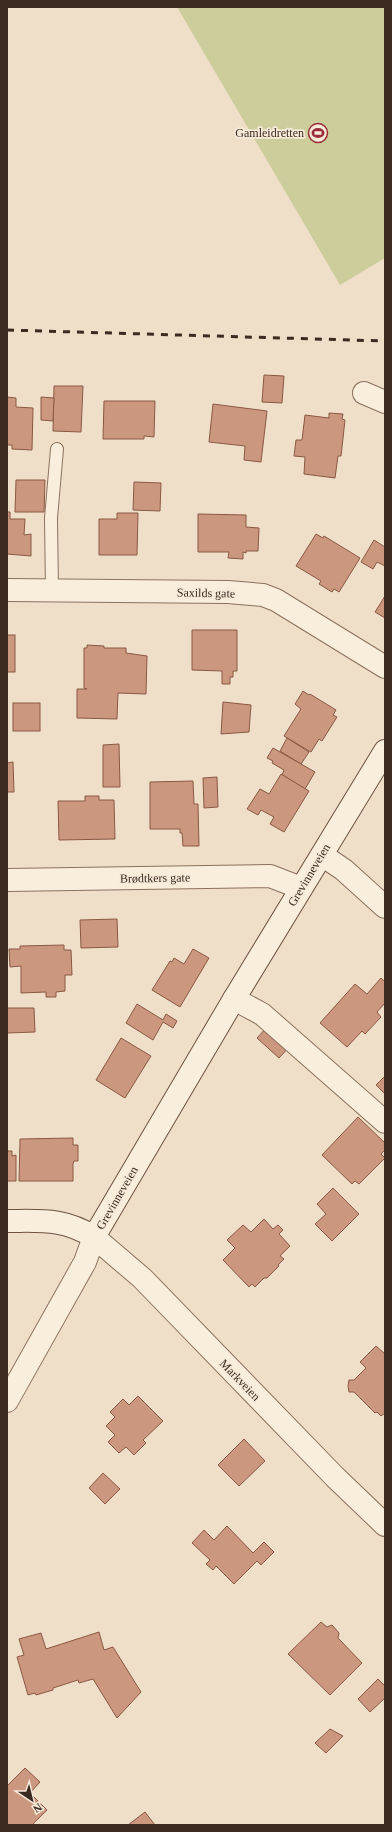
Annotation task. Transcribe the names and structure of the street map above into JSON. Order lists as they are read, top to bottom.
{
  "streets": {
    "street": [
      "Saxilds gate",
      "Grevinneveien",
      "Brødtkers gate",
      "Markveien"
    ]
  },
  "crossings": [
    ["Grevinneveien", "Brødtkers gate"],
    ["Grevinneveien", "Markveien"]
  ],
  "places": {
    "sports": ["Gamleidretten"]
  },
  "north": "bottom right"
}
